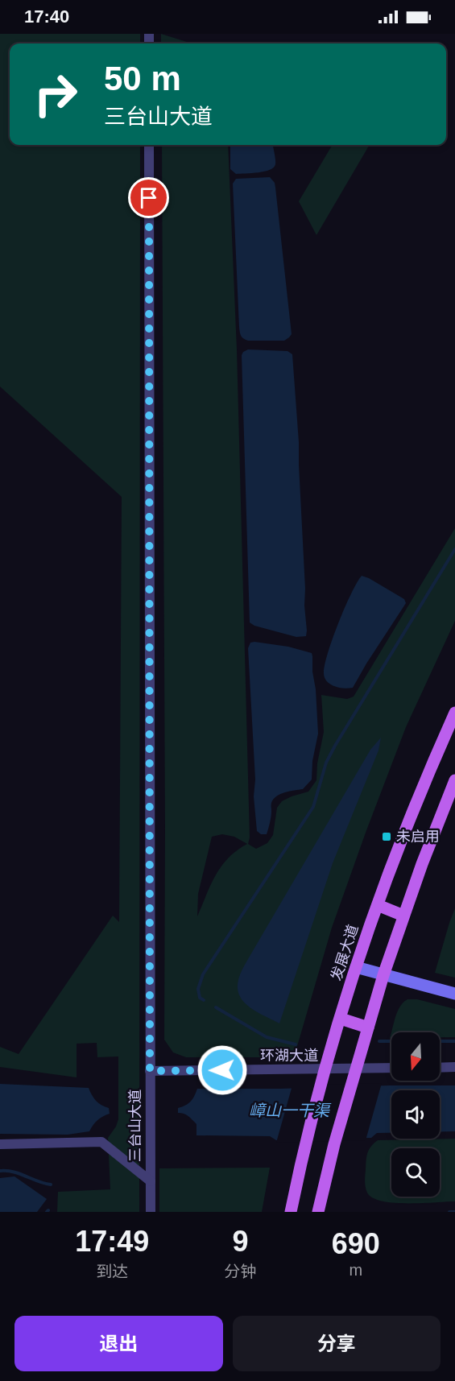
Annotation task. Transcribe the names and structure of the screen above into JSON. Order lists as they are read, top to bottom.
{
  "streets": {
    "main road": ["发展大道"],
    "street": ["环湖大道", "三台山大道"]
  },
  "crossings": [
    ["发展大道", "环湖大道"],
    ["环湖大道", "三台山大道"]
  ],
  "water": ["嶂山一干渠"],
  "places": {
    "transit": ["未启用"]
  },
  "north": "bottom",
  "page": {
    "status": "17:40",
    "turn": ["50 m", "三台山大道"],
    "eta": [
      "17:49",
      "到达",
      "9",
      "分钟",
      "690",
      "m"
    ],
    "buttons": ["退出", "分享"]
  }
}
